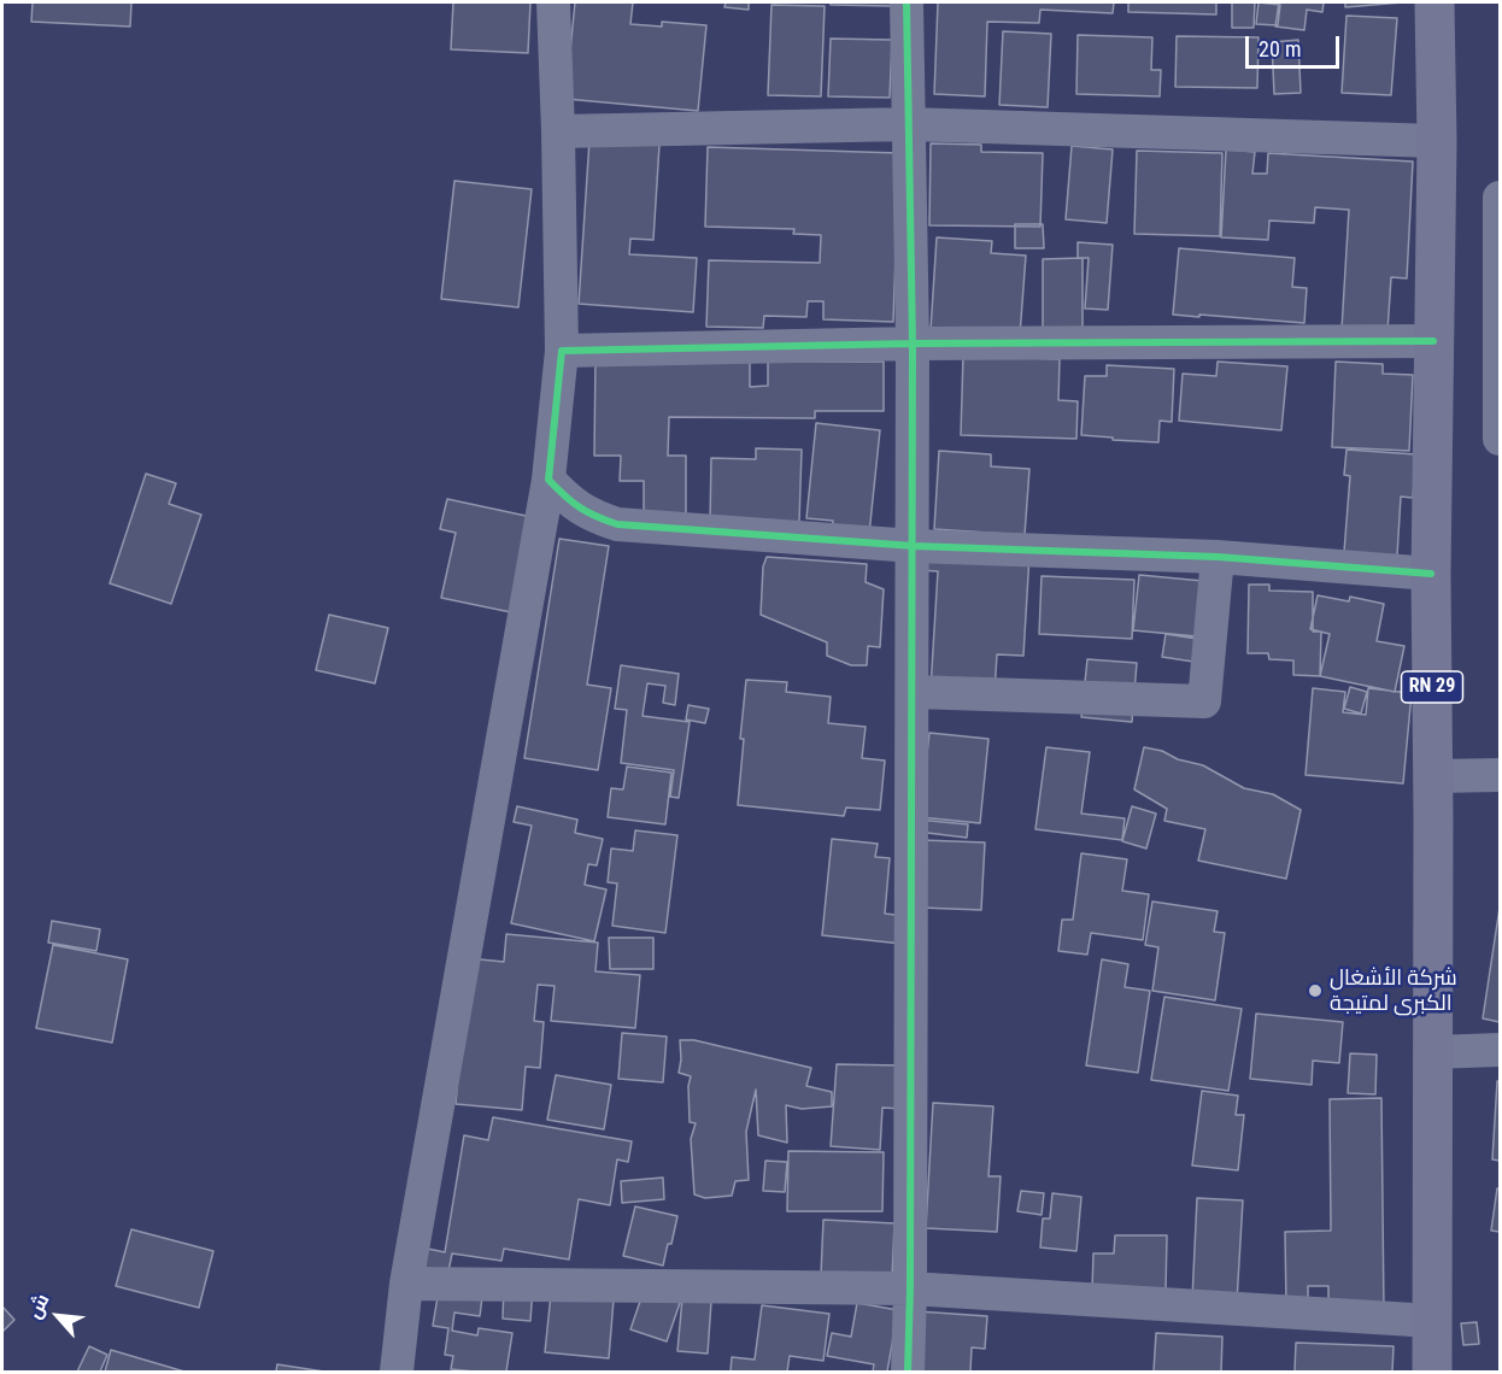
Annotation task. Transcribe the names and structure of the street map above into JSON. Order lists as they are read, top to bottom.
{
  "streets": {
    "main road": ["RN 29"]
  },
  "places": ["شركة الأشغال الكبرى لمتيجة"],
  "scale_bar": "20 m",
  "north": "top left"
}
